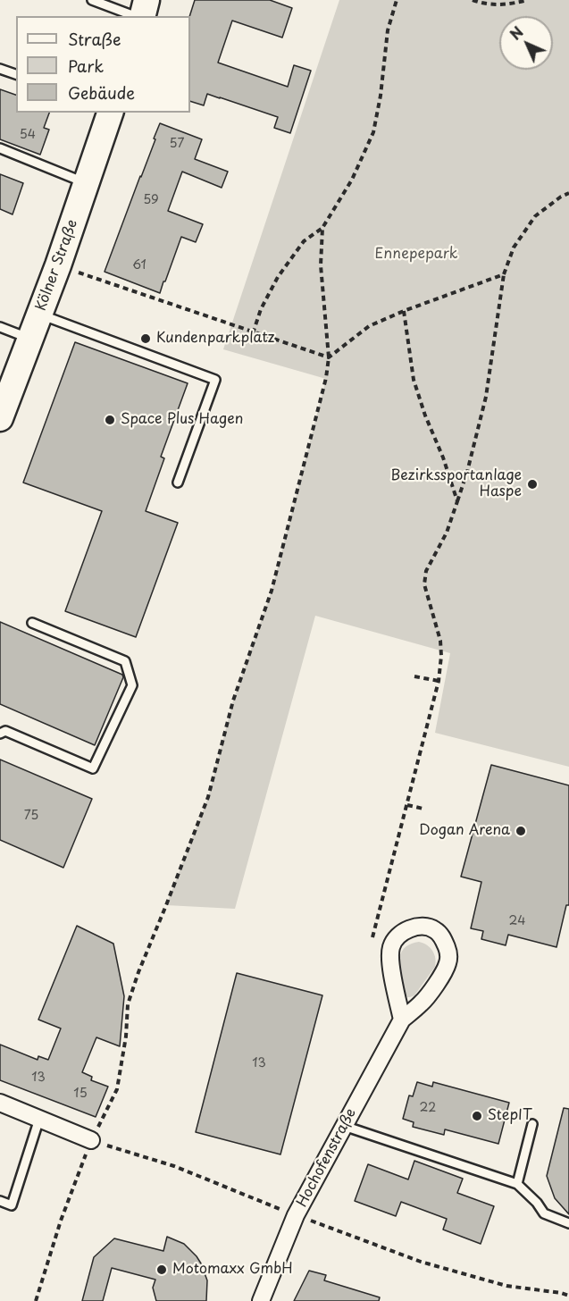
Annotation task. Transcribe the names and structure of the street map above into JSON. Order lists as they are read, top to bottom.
{
  "streets": {
    "main road": ["Kölner Straße"],
    "street": ["Hochofenstraße"]
  },
  "parks": ["Ennepepark"],
  "places": [
    "Kundenparkplatz",
    "Space Plus Hagen",
    "Bezirkssportanlage Haspe",
    "Dogan Arena",
    "StepIT",
    "Motomaxx GmbH"
  ],
  "house_numbers": [
    "54",
    "57",
    "59",
    "61",
    "75",
    "24",
    "13",
    "13",
    "15",
    "22"
  ],
  "legend": ["Straße", "Park", "Gebäude"],
  "north": "top left"
}
